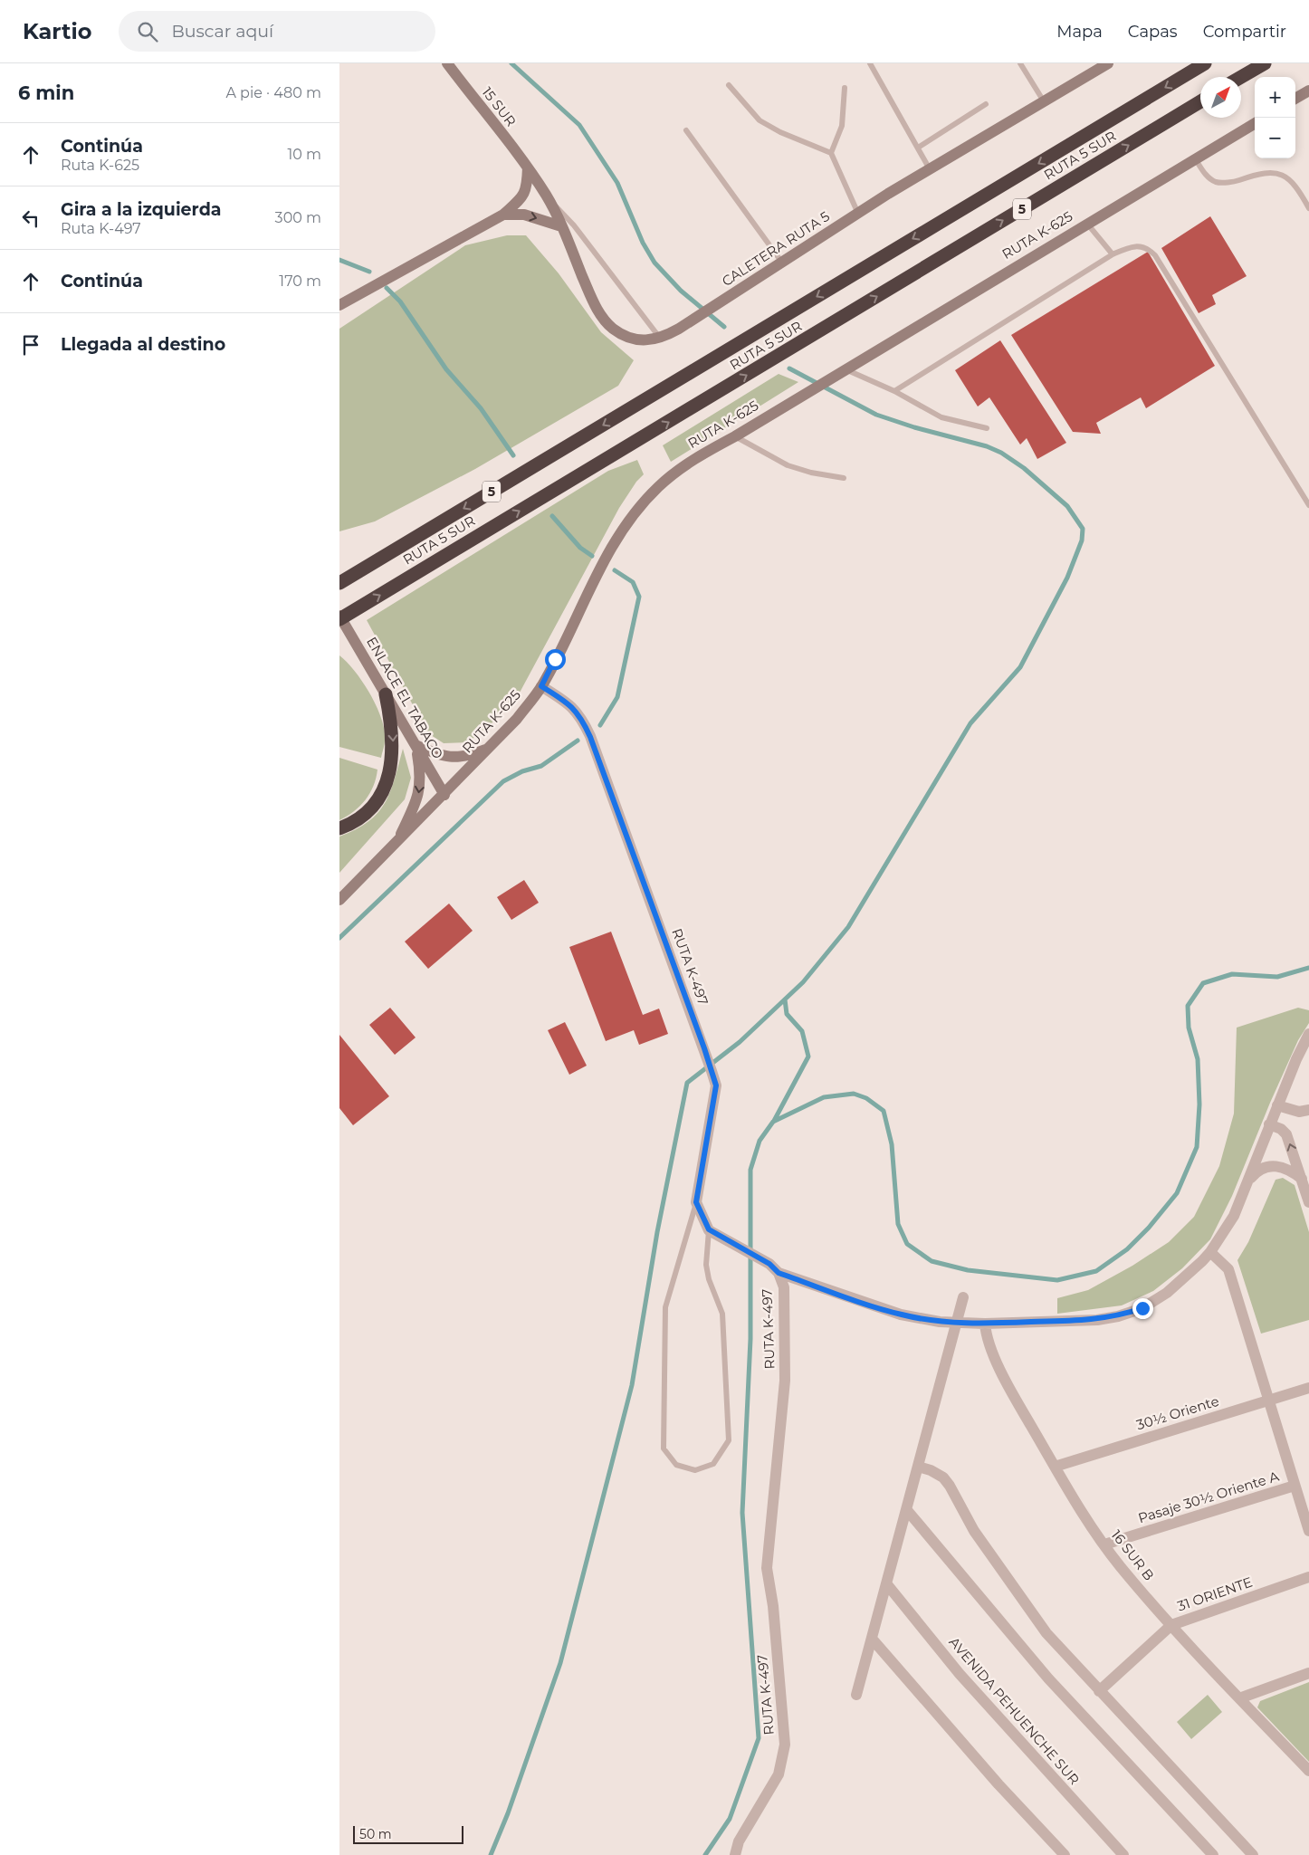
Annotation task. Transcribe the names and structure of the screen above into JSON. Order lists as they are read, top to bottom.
{
  "streets": {
    "highway": ["RUTA 5 SUR", "5"],
    "main road": [
      "15 SUR",
      "RUTA K-625",
      "CALETERA RUTA 5",
      "ENLACE EL TABACO"
    ],
    "street": [
      "RUTA K-497",
      "30½ Oriente",
      "Pasaje 30½ Oriente A",
      "16 SUR B",
      "31 ORIENTE",
      "AVENIDA PEHUENCHE SUR"
    ]
  },
  "crossings": [
    ["15 SUR", "CALETERA RUTA 5"],
    ["RUTA K-625", "ENLACE EL TABACO"],
    ["RUTA K-625", "RUTA K-497"],
    ["30½ Oriente", "16 SUR B"],
    ["Pasaje 30½ Oriente A", "16 SUR B"],
    ["16 SUR B", "31 ORIENTE"]
  ],
  "scale_bar": "50 m",
  "north": "top right",
  "page": {
    "header": "Kartio",
    "search": "Buscar aquí",
    "nav": ["Mapa", "Capas", "Compartir"],
    "heading": ["6 min", "A pie · 480 m"],
    "map_buttons": ["+", "−"],
    "list": [
      ["Continúa", "Ruta K-625", "10 m"],
      ["Gira a la izquierda", "Ruta K-497", "300 m"],
      ["Continúa", "170 m"],
      "Llegada al destino"
    ],
    "scale": "50 m"
  }
}
